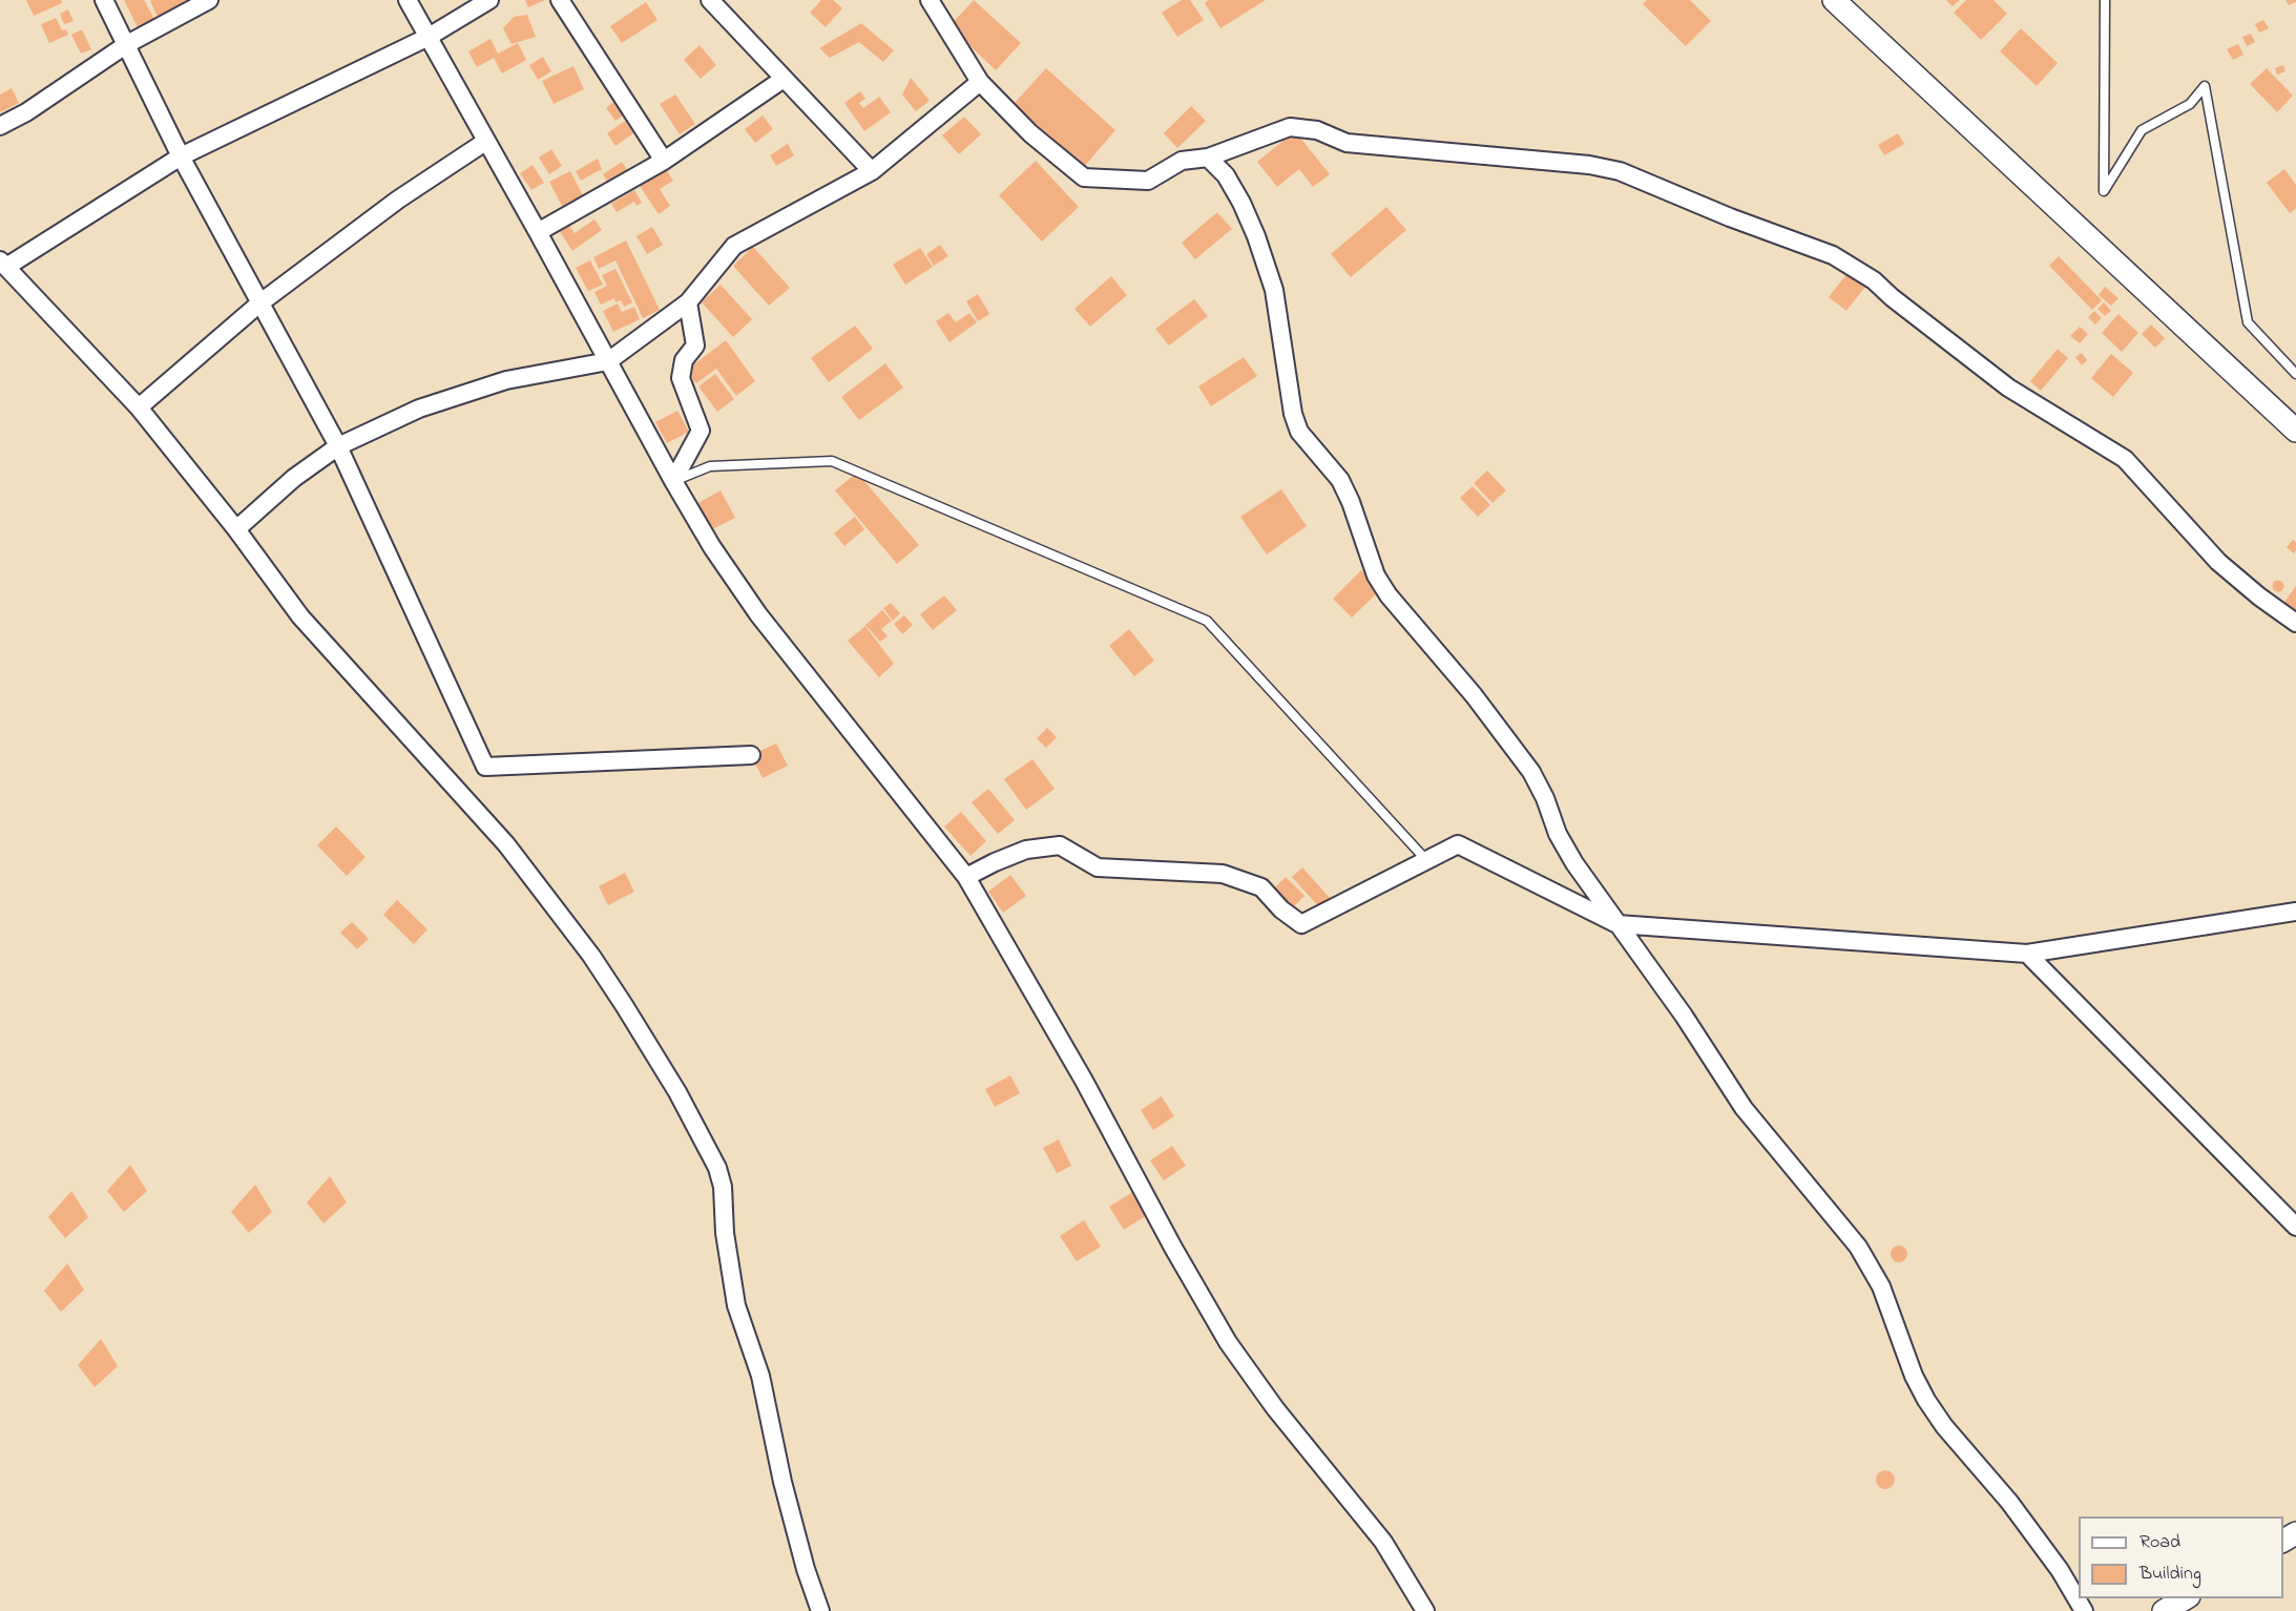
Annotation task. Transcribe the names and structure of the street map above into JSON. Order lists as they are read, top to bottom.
{
  "legend": ["Road", "Building"]
}
